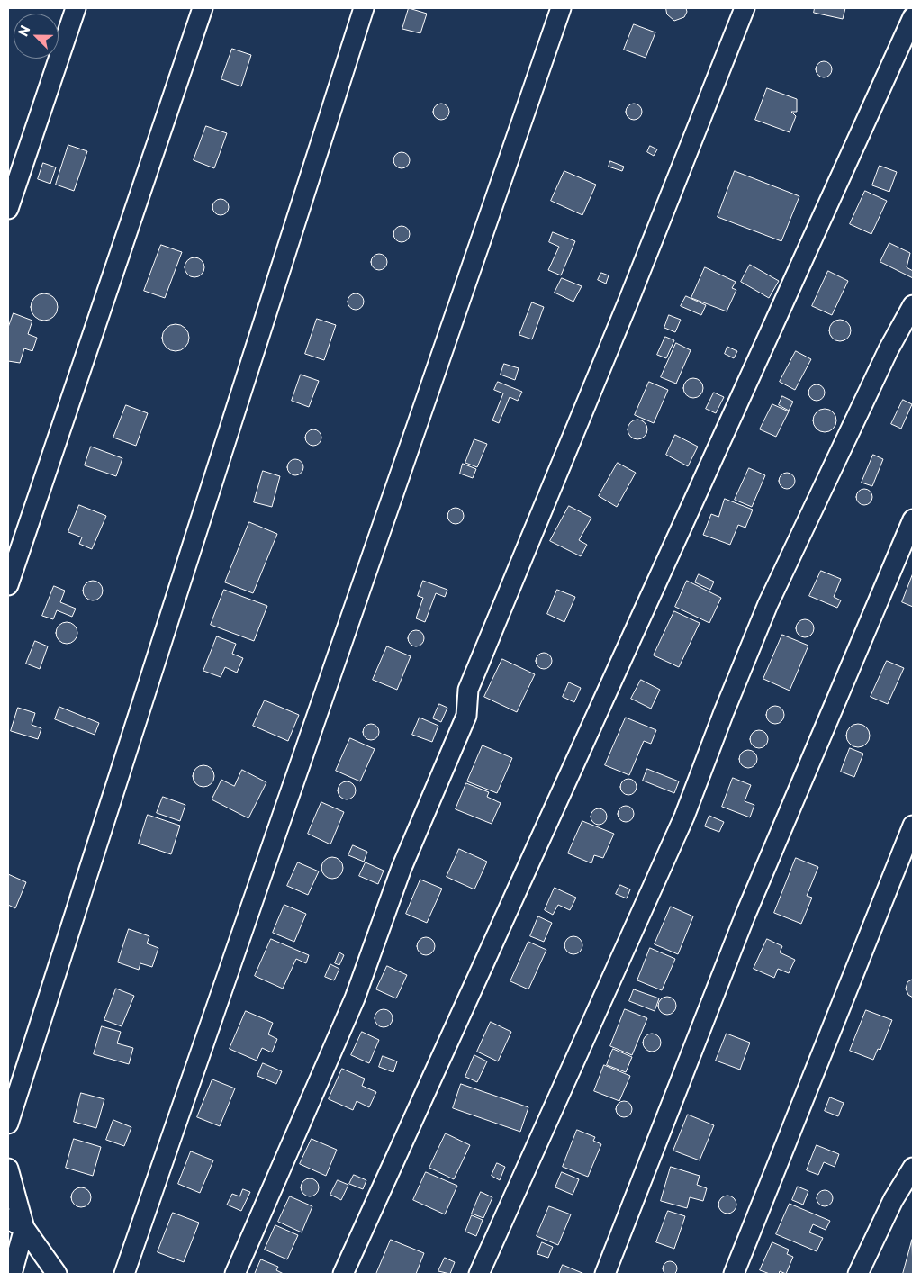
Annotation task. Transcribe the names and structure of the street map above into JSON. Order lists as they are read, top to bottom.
{
  "north": "top left"
}
